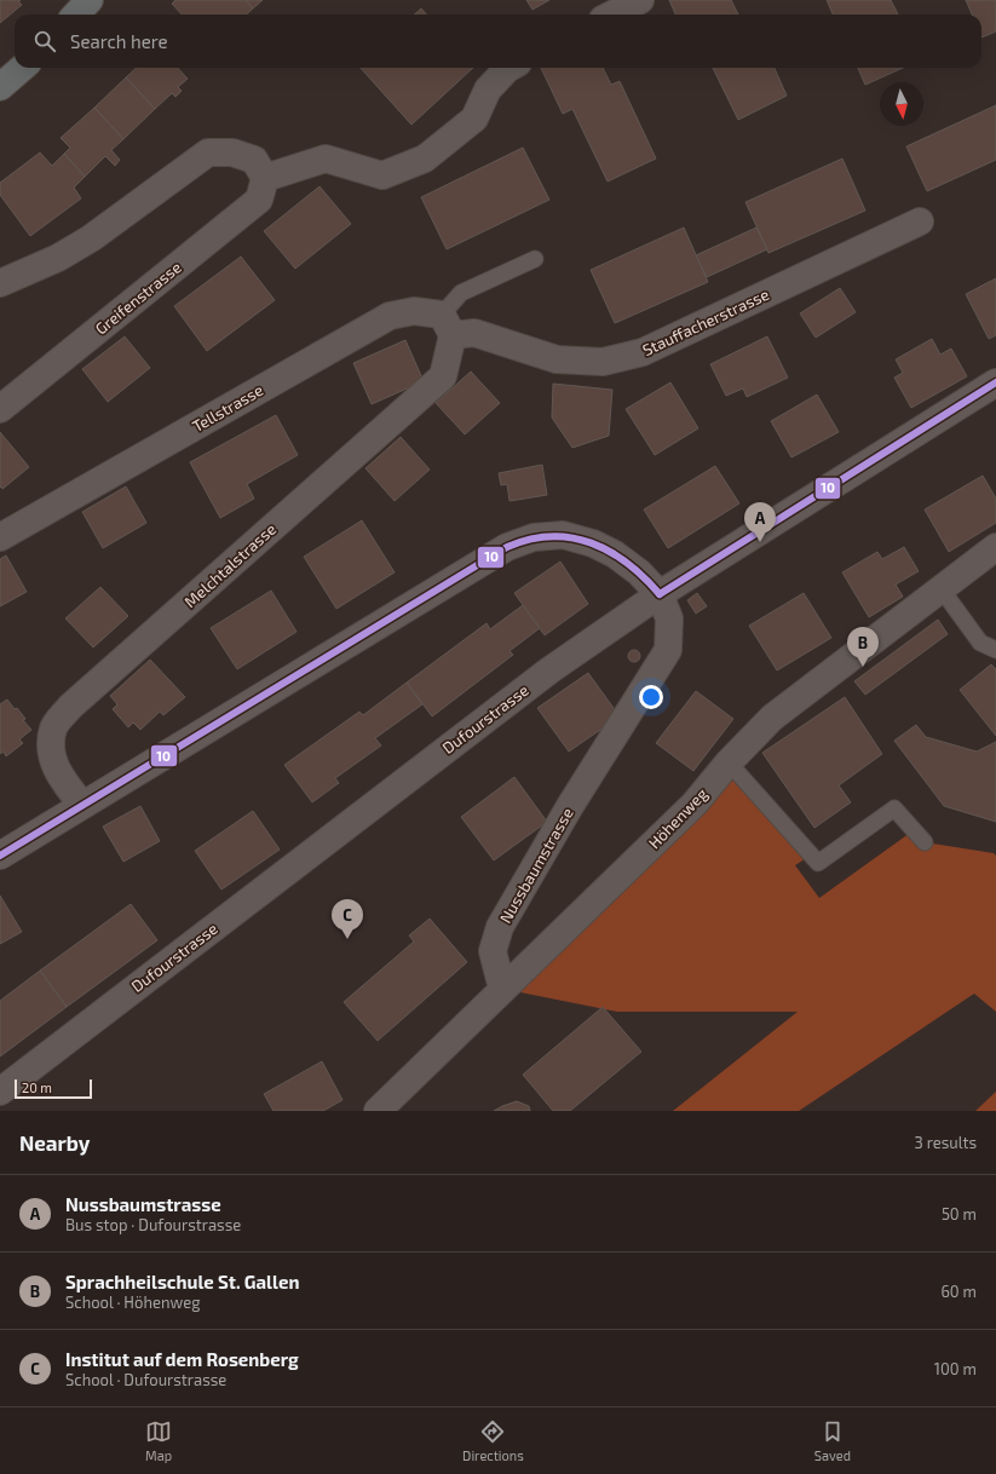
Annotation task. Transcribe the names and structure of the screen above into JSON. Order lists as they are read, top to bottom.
{
  "streets": {
    "street": [
      "Greifenstrasse",
      "Stauffacherstrasse",
      "Tellstrasse",
      "Melchtalstrasse",
      "Dufourstrasse",
      "Höhenweg",
      "Nussbaumstrasse"
    ]
  },
  "crossings": [
    ["Stauffacherstrasse", "Tellstrasse"],
    ["Stauffacherstrasse", "Melchtalstrasse"],
    ["Tellstrasse", "Melchtalstrasse"],
    ["Dufourstrasse", "Nussbaumstrasse"],
    ["Höhenweg", "Nussbaumstrasse"]
  ],
  "lines": ["transit line 10"],
  "scale_bar": "20 m",
  "north": "bottom",
  "page": {
    "search": "Search here",
    "pins": ["A", "B", "C"],
    "scale": "20 m",
    "heading": ["Nearby", "3 results"],
    "list": [
      {
        "mark": "A",
        "name": "Nussbaumstrasse",
        "note": "Bus stop · Dufourstrasse",
        "value": "50 m"
      },
      {
        "mark": "B",
        "name": "Sprachheilschule St. Gallen",
        "note": "School · Höhenweg",
        "value": "60 m"
      },
      {
        "mark": "C",
        "name": "Institut auf dem Rosenberg",
        "note": "School · Dufourstrasse",
        "value": "100 m"
      }
    ],
    "nav": ["Map", "Directions", "Saved"]
  }
}
